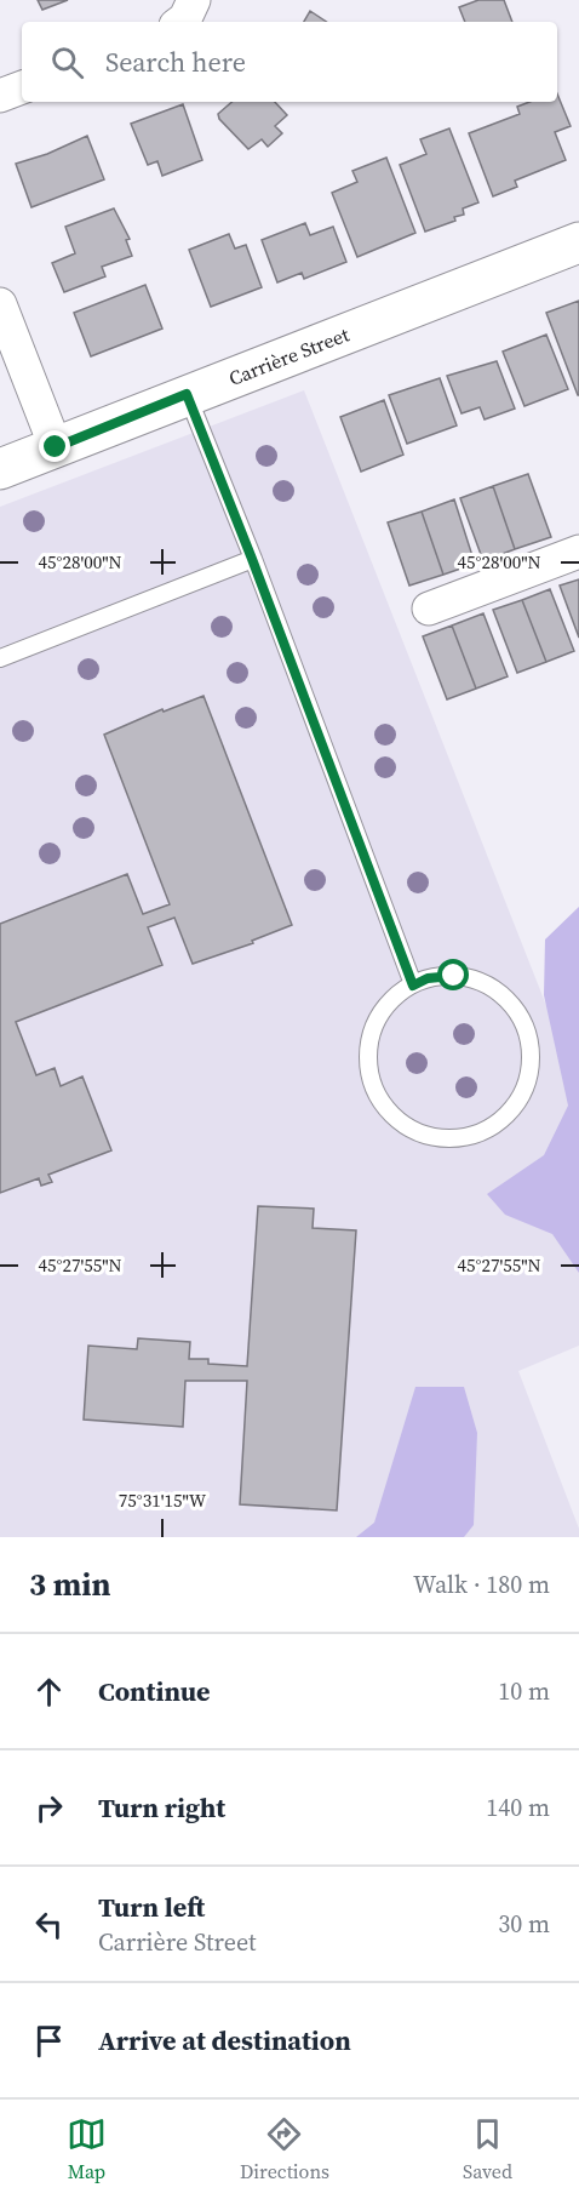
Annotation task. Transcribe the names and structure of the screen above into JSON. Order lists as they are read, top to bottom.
{
  "streets": {
    "street": ["Carrière Street"]
  },
  "page": {
    "search": "Search here",
    "heading": ["3 min", "Walk · 180 m"],
    "list": [
      ["Continue", "10 m"],
      ["Turn right", "140 m"],
      ["Turn left", "Carrière Street", "30 m"],
      "Arrive at destination"
    ],
    "nav": ["Map", "Directions", "Saved"]
  },
  "coordinates": ["45°28'00\"N", "45°27'55\"N", "75°31'15\"W"]
}
